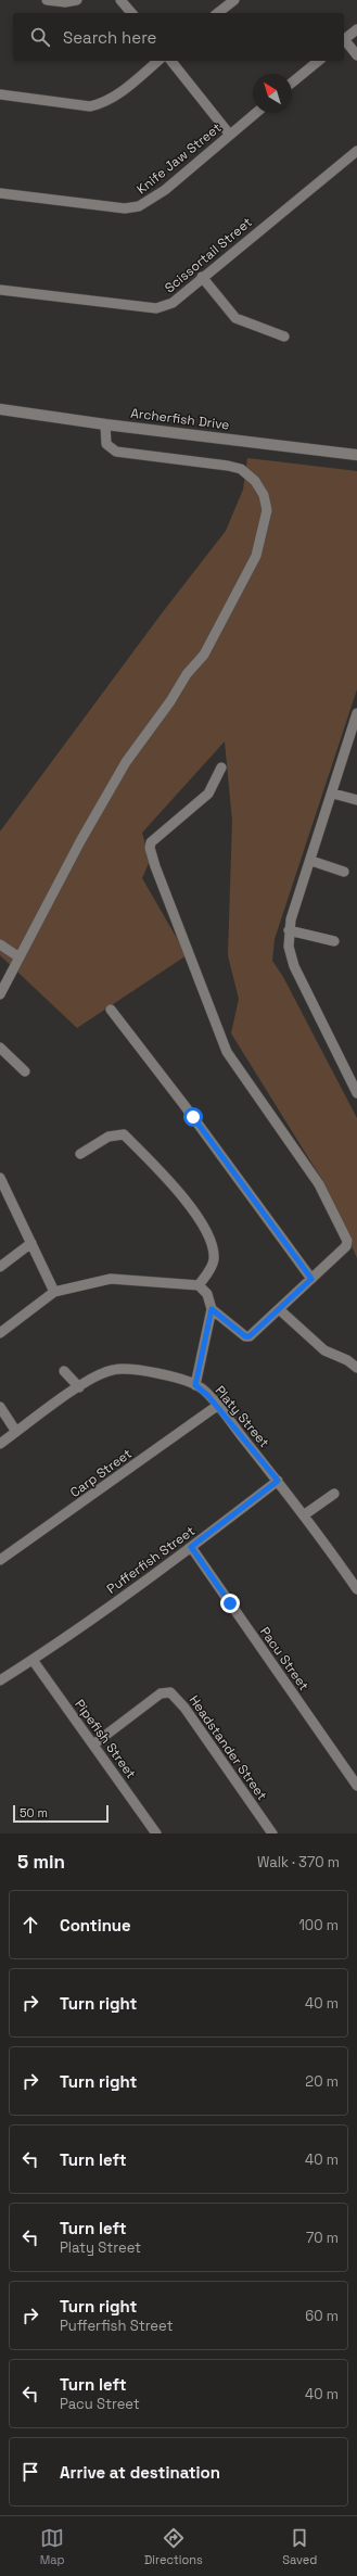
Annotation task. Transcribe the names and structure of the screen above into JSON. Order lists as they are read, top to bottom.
{
  "streets": {
    "street": [
      "Knife Jaw Street",
      "Scissortail Street",
      "Archerfish Drive",
      "Platy Street",
      "Carp Street",
      "Pufferfish Street",
      "Pacu Street",
      "Pipefish Street",
      "Headstander Street"
    ]
  },
  "crossings": [
    ["Platy Street", "Carp Street"],
    ["Platy Street", "Pufferfish Street"],
    ["Pufferfish Street", "Pacu Street"],
    ["Pufferfish Street", "Pipefish Street"],
    ["Pipefish Street", "Headstander Street"]
  ],
  "scale_bar": "50 m",
  "north": "top left",
  "page": {
    "search": "Search here",
    "scale": "50 m",
    "heading": ["5 min", "Walk · 370 m"],
    "list": [
      ["Continue", "100 m"],
      ["Turn right", "40 m"],
      ["Turn right", "20 m"],
      ["Turn left", "40 m"],
      ["Turn left", "Platy Street", "70 m"],
      ["Turn right", "Pufferfish Street", "60 m"],
      ["Turn left", "Pacu Street", "40 m"],
      "Arrive at destination"
    ],
    "nav": ["Map", "Directions", "Saved"]
  }
}
